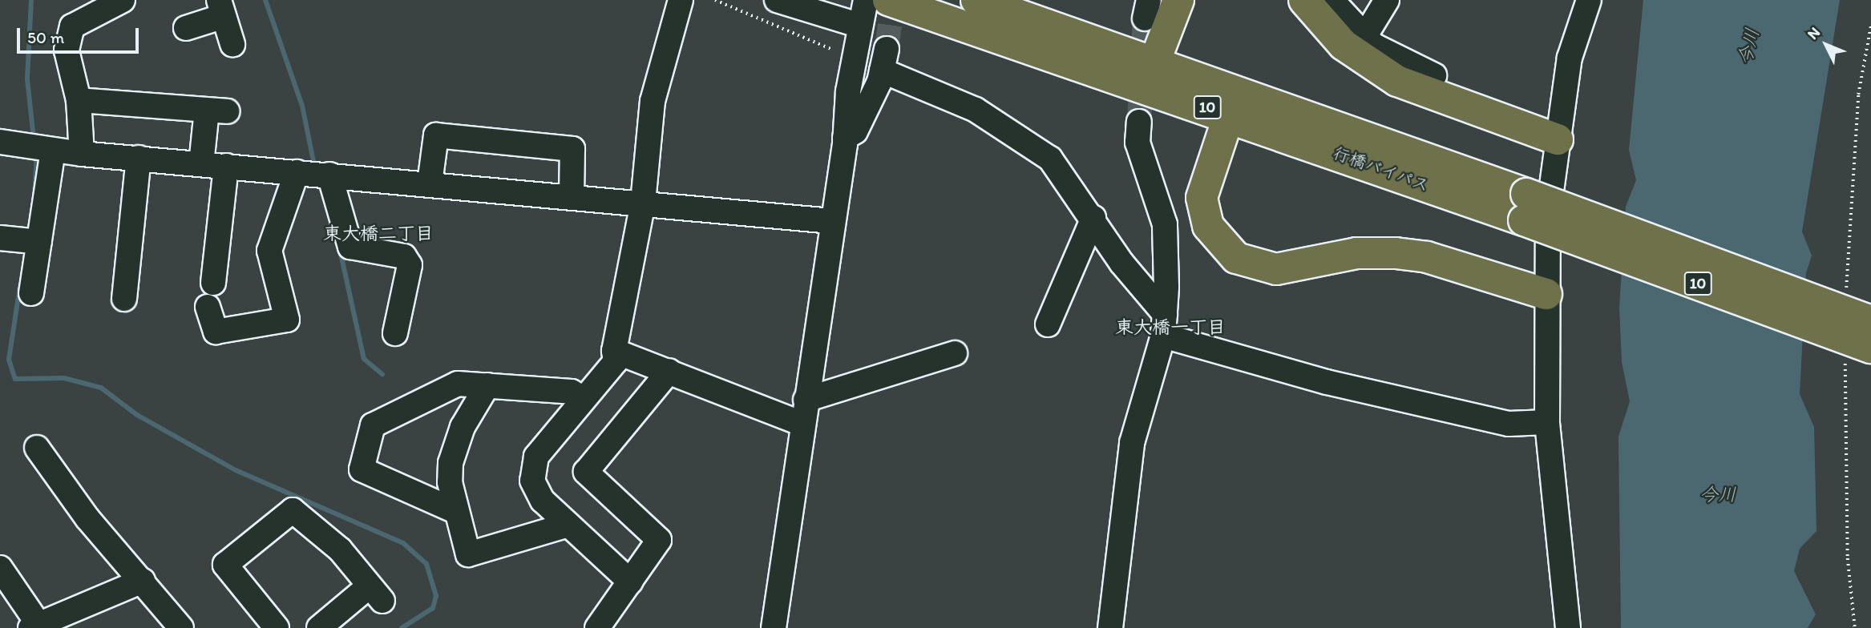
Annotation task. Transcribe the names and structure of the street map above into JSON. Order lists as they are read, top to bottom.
{
  "streets": {
    "highway": ["10", "行橋バイパス"]
  },
  "districts": ["東大橋二丁目", "東大橋一丁目"],
  "water": ["今川"],
  "scale_bar": "50 m",
  "north": "top left"
}
